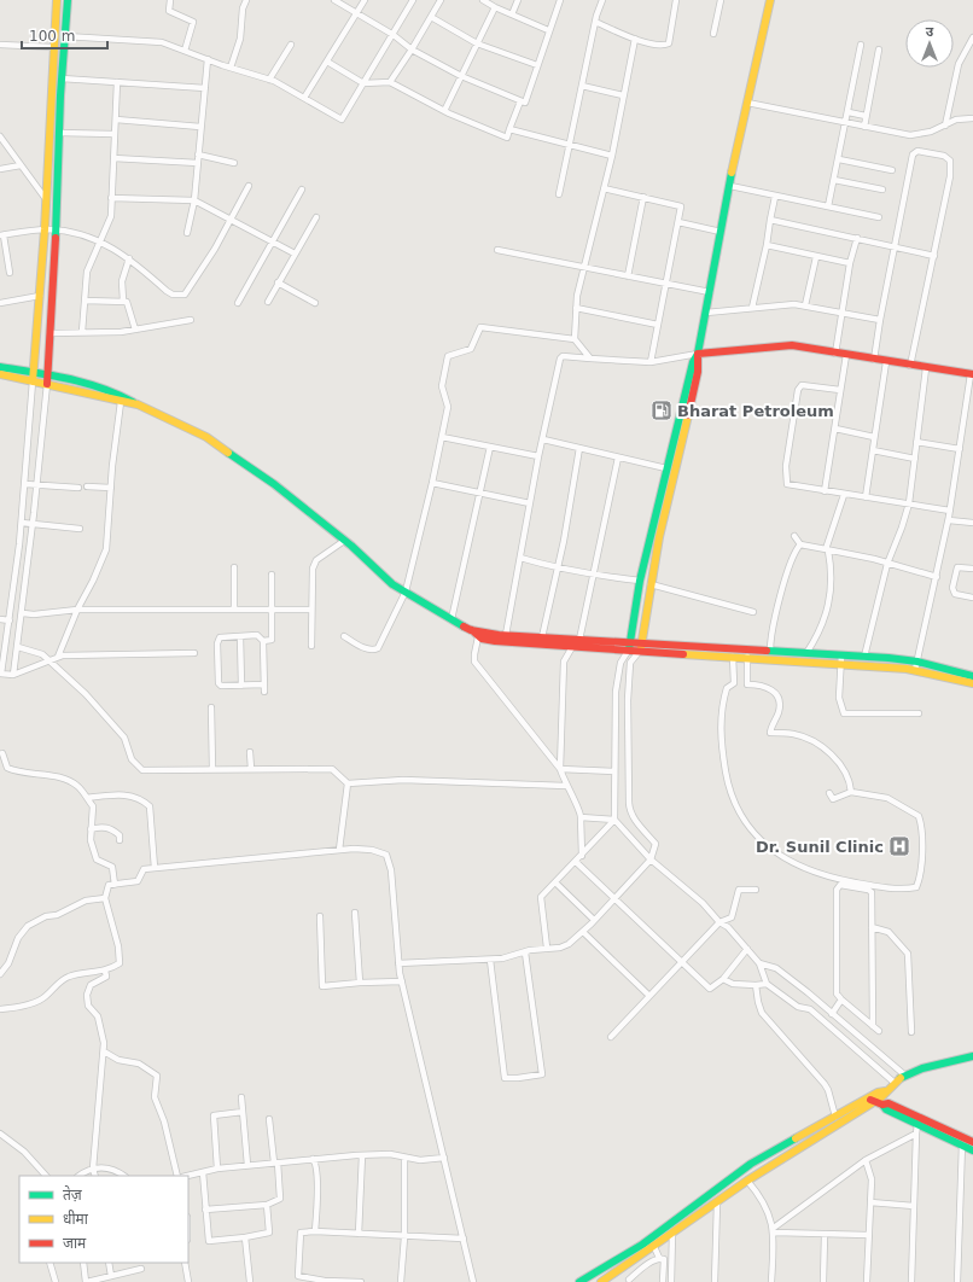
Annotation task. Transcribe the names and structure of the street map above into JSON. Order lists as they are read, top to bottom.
{
  "places": {
    "fuel station": ["Bharat Petroleum"],
    "hospital": ["Dr. Sunil Clinic"]
  },
  "legend": ["तेज़", "धीमा", "जाम"],
  "scale_bar": "100 m",
  "north": "top"
}
